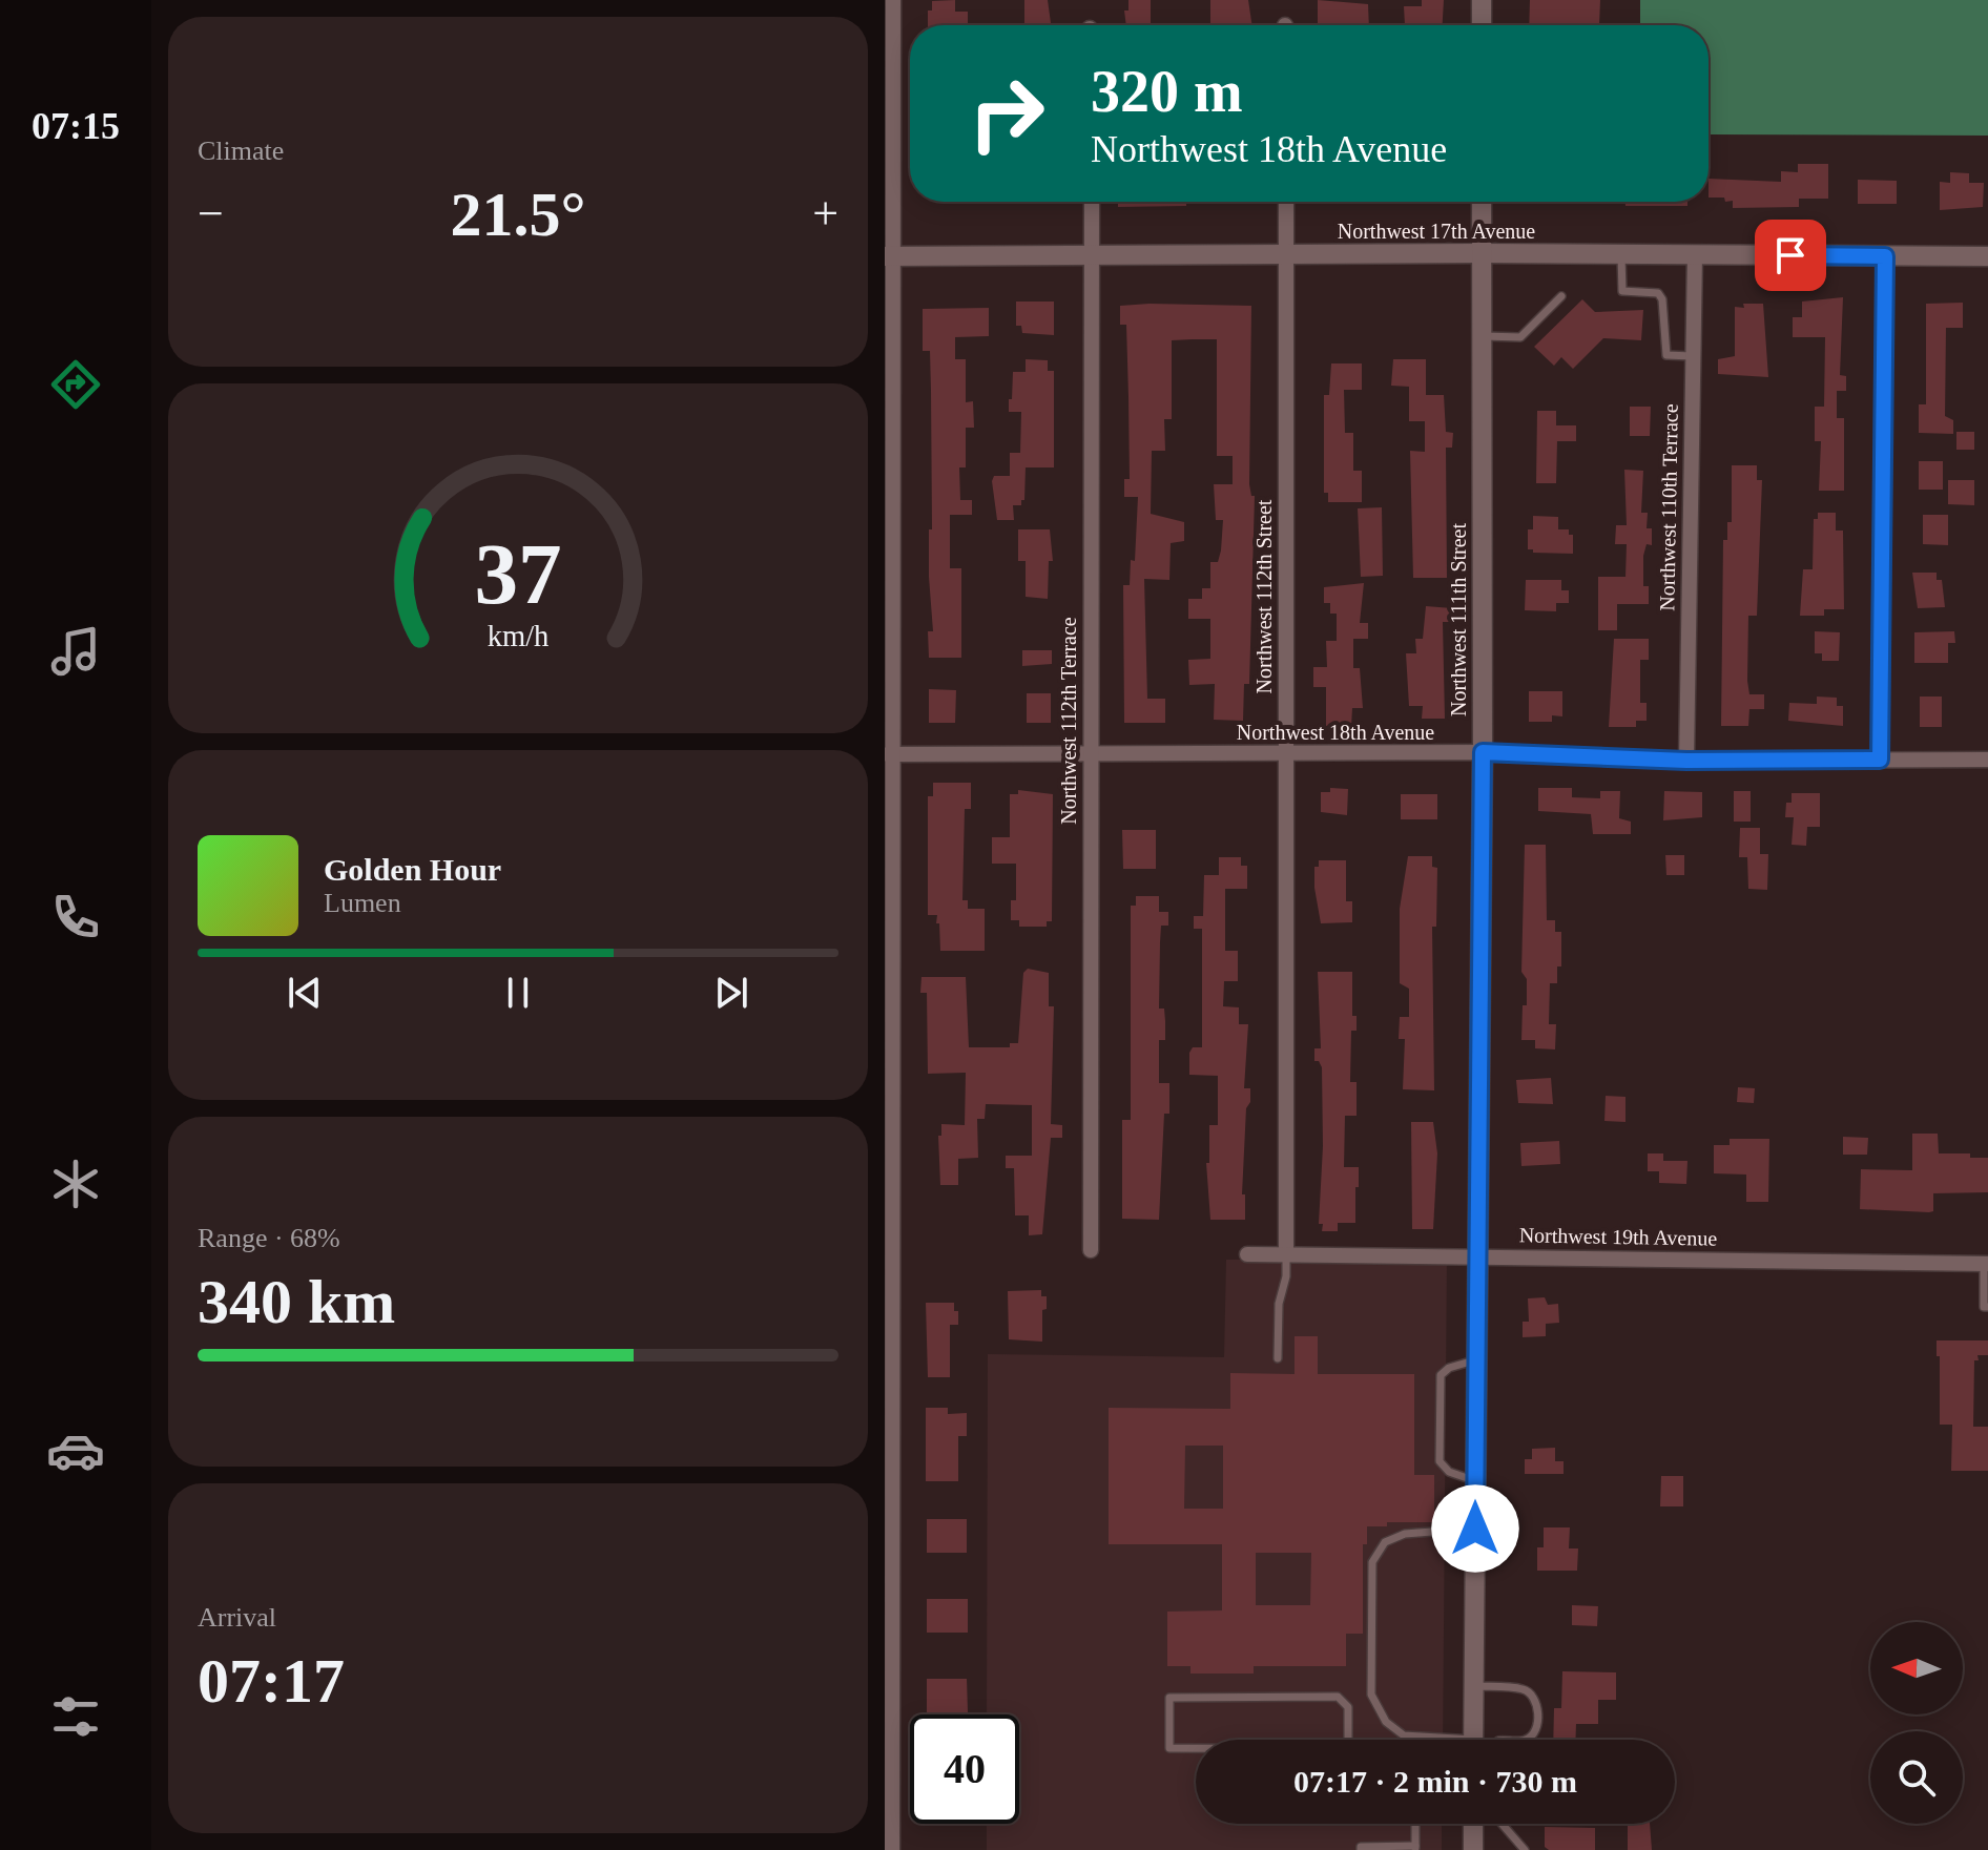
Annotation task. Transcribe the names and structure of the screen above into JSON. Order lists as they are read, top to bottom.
{
  "streets": {
    "street": [
      "Northwest 17th Avenue",
      "Northwest 110th Terrace",
      "Northwest 112th Street",
      "Northwest 111th Street",
      "Northwest 112th Terrace",
      "Northwest 18th Avenue",
      "Northwest 19th Avenue"
    ]
  },
  "crossings": [
    ["Northwest 17th Avenue", "Northwest 110th Terrace"],
    ["Northwest 17th Avenue", "Northwest 112th Street"],
    ["Northwest 17th Avenue", "Northwest 111th Street"],
    ["Northwest 17th Avenue", "Northwest 112th Terrace"],
    ["Northwest 110th Terrace", "Northwest 18th Avenue"],
    ["Northwest 112th Street", "Northwest 18th Avenue"],
    ["Northwest 112th Street", "Northwest 19th Avenue"],
    ["Northwest 111th Street", "Northwest 18th Avenue"],
    ["Northwest 111th Street", "Northwest 19th Avenue"],
    ["Northwest 112th Terrace", "Northwest 18th Avenue"]
  ],
  "north": "left",
  "page": {
    "tabs": "07:15",
    "tile": [
      "Climate",
      ["Range · 68%", "340 km"],
      ["Arrival", "07:17"]
    ],
    "turn": ["320 m", "Northwest 18th Avenue"],
    "heat": ["−", "21.5°", "+"],
    "song": ["Golden Hour", "Lumen"],
    "limit": "40",
    "trip": "07:17 · 2 min · 730 m",
    "gauge": ["37", "km/h"]
  }
}
